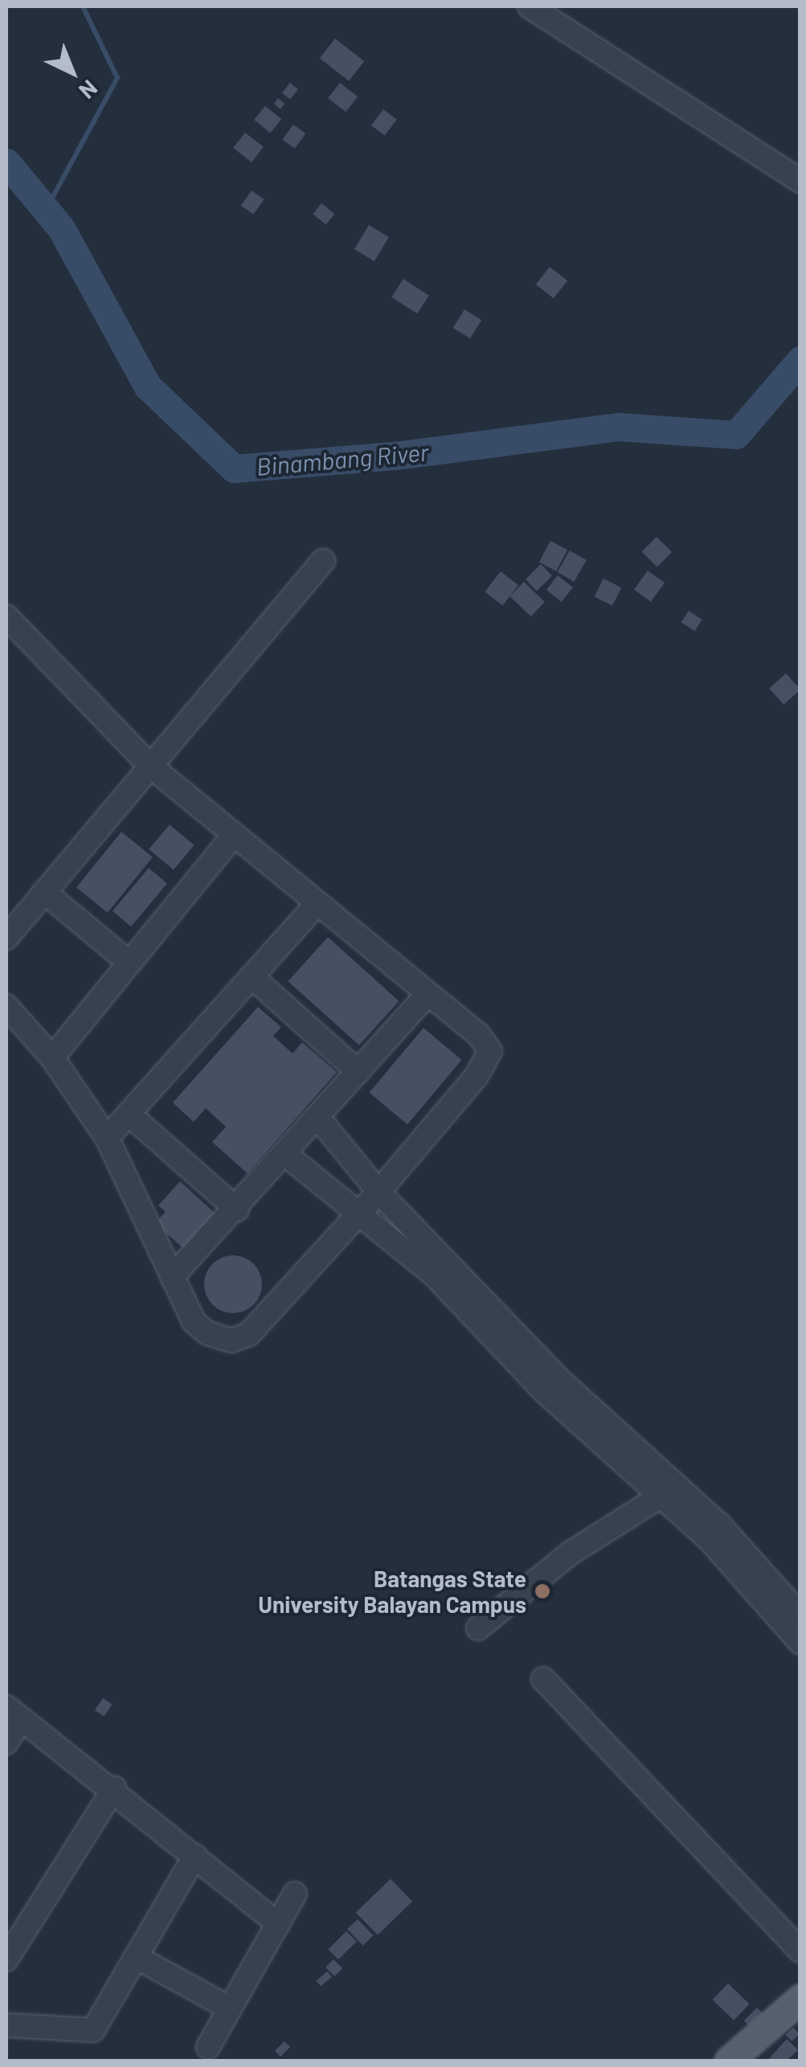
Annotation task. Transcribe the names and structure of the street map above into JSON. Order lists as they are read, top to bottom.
{
  "water": ["Binambang River"],
  "places": ["Batangas State University Balayan Campus"],
  "north": "bottom right"
}
